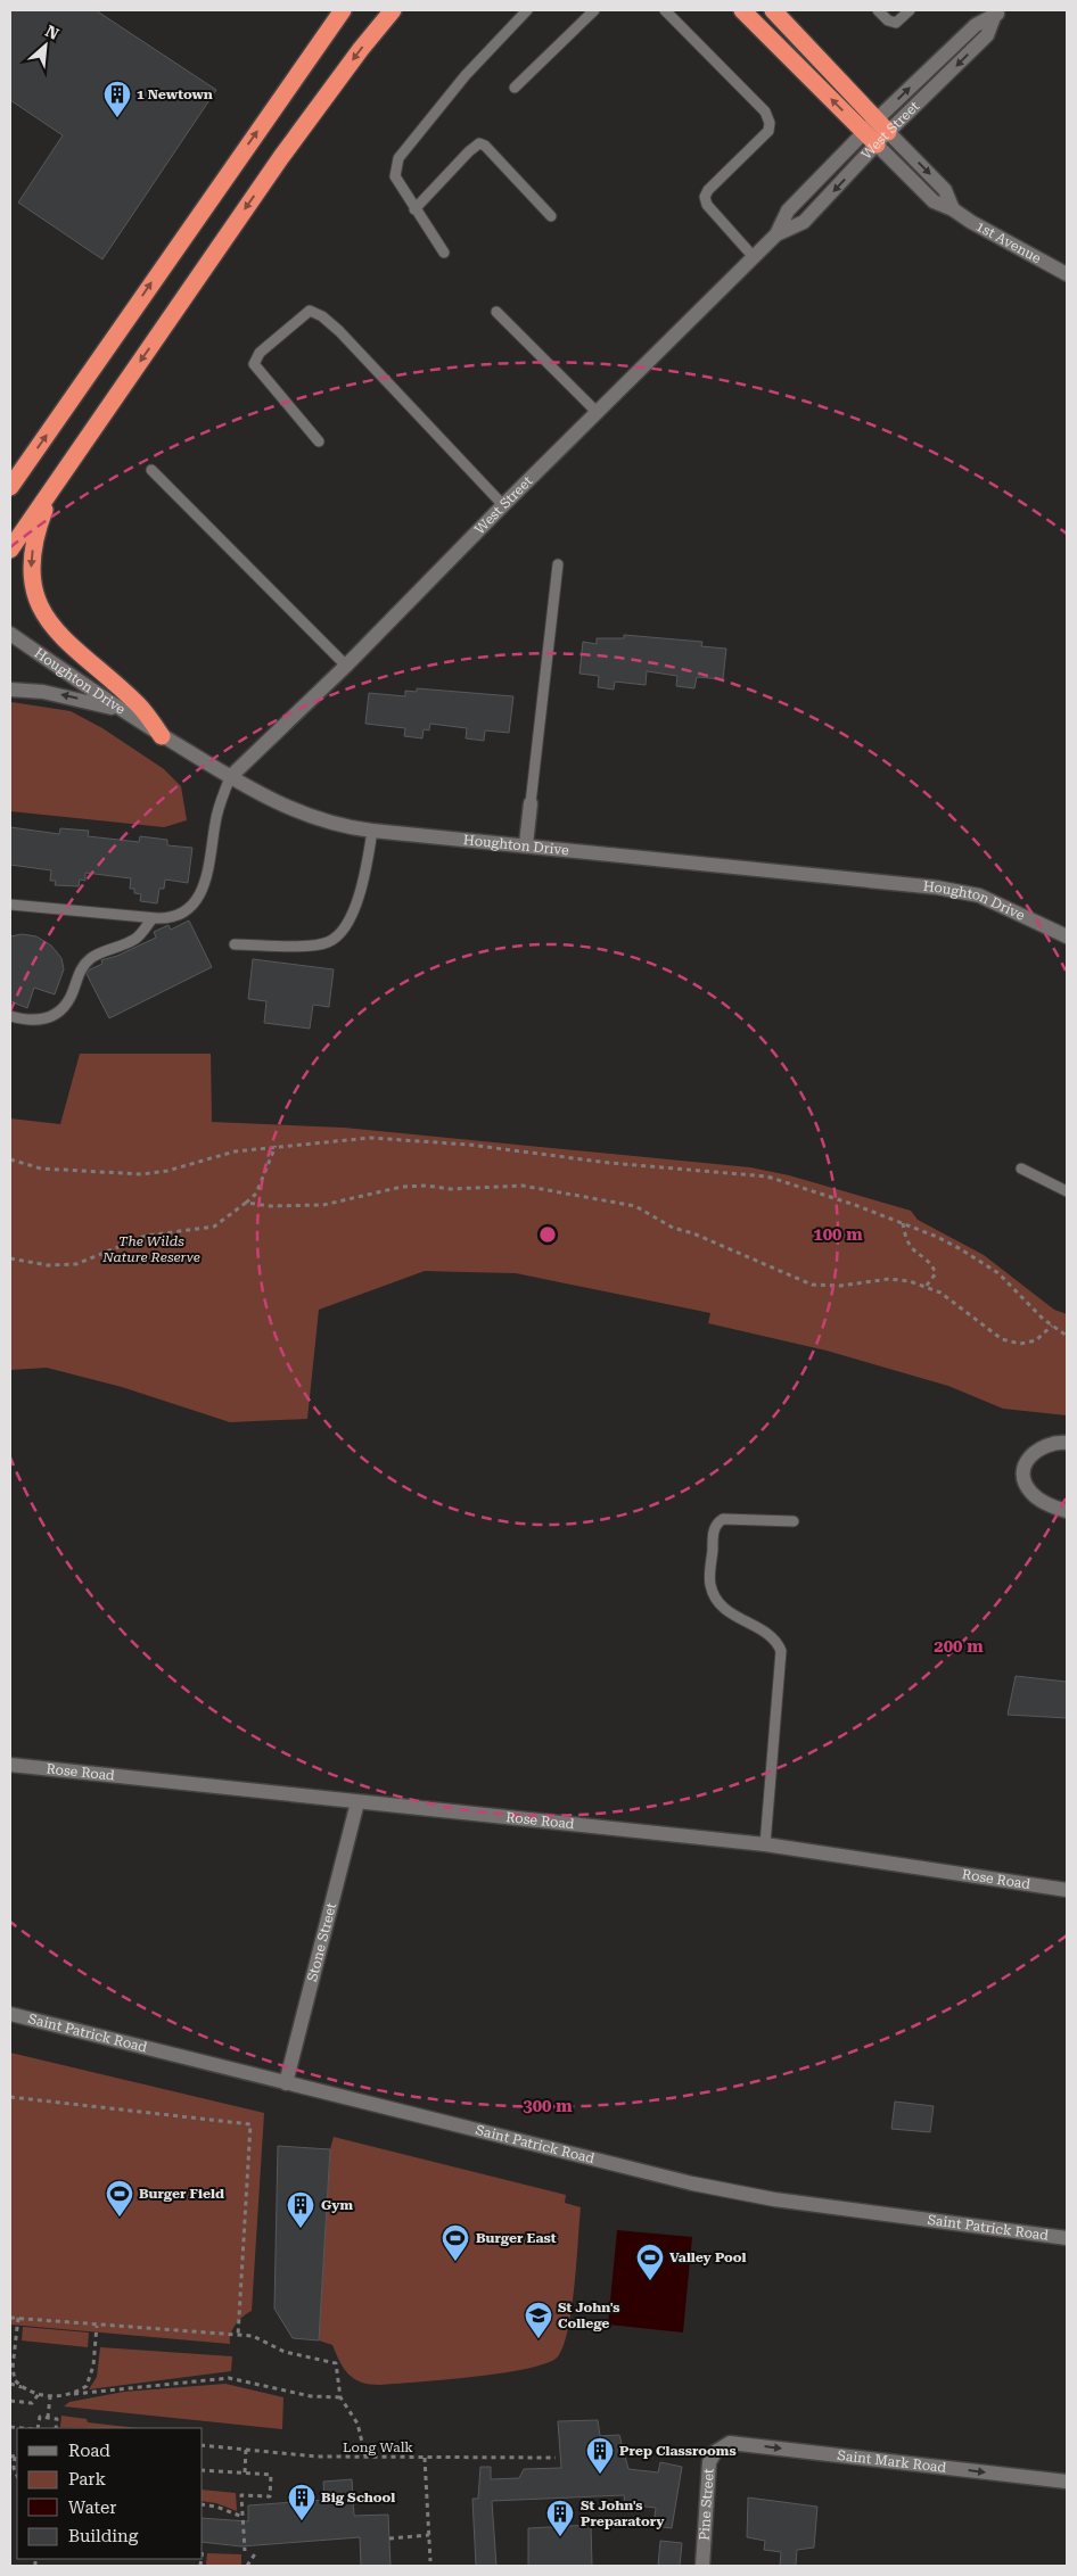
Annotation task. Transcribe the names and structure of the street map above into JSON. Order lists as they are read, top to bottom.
{
  "streets": {
    "street": [
      "West Street",
      "1st Avenue",
      "Houghton Drive",
      "Rose Road",
      "Stone Street",
      "Saint Patrick Road",
      "Saint Mark Road",
      "Pine Street"
    ],
    "path": ["Long Walk"]
  },
  "crossings": [
    ["West Street", "1st Avenue"],
    ["West Street", "Houghton Drive"],
    ["Rose Road", "Stone Street"],
    ["Stone Street", "Saint Patrick Road"],
    ["Saint Mark Road", "Pine Street"]
  ],
  "one_way": ["Saint Mark Road"],
  "parks": ["The Wilds Nature Reserve"],
  "places": {
    "building": [
      "1 Newtown",
      "Gym",
      "Prep Classrooms",
      "Big School",
      "St John's Preparatory"
    ],
    "sports": ["Burger Field", "Burger East", "Valley Pool"],
    "school or university": ["St John's College"]
  },
  "legend": [
    "Road",
    "Park",
    "Water",
    "Building"
  ],
  "north": "top right",
  "rings": ["100 m", "200 m", "300 m"]
}
